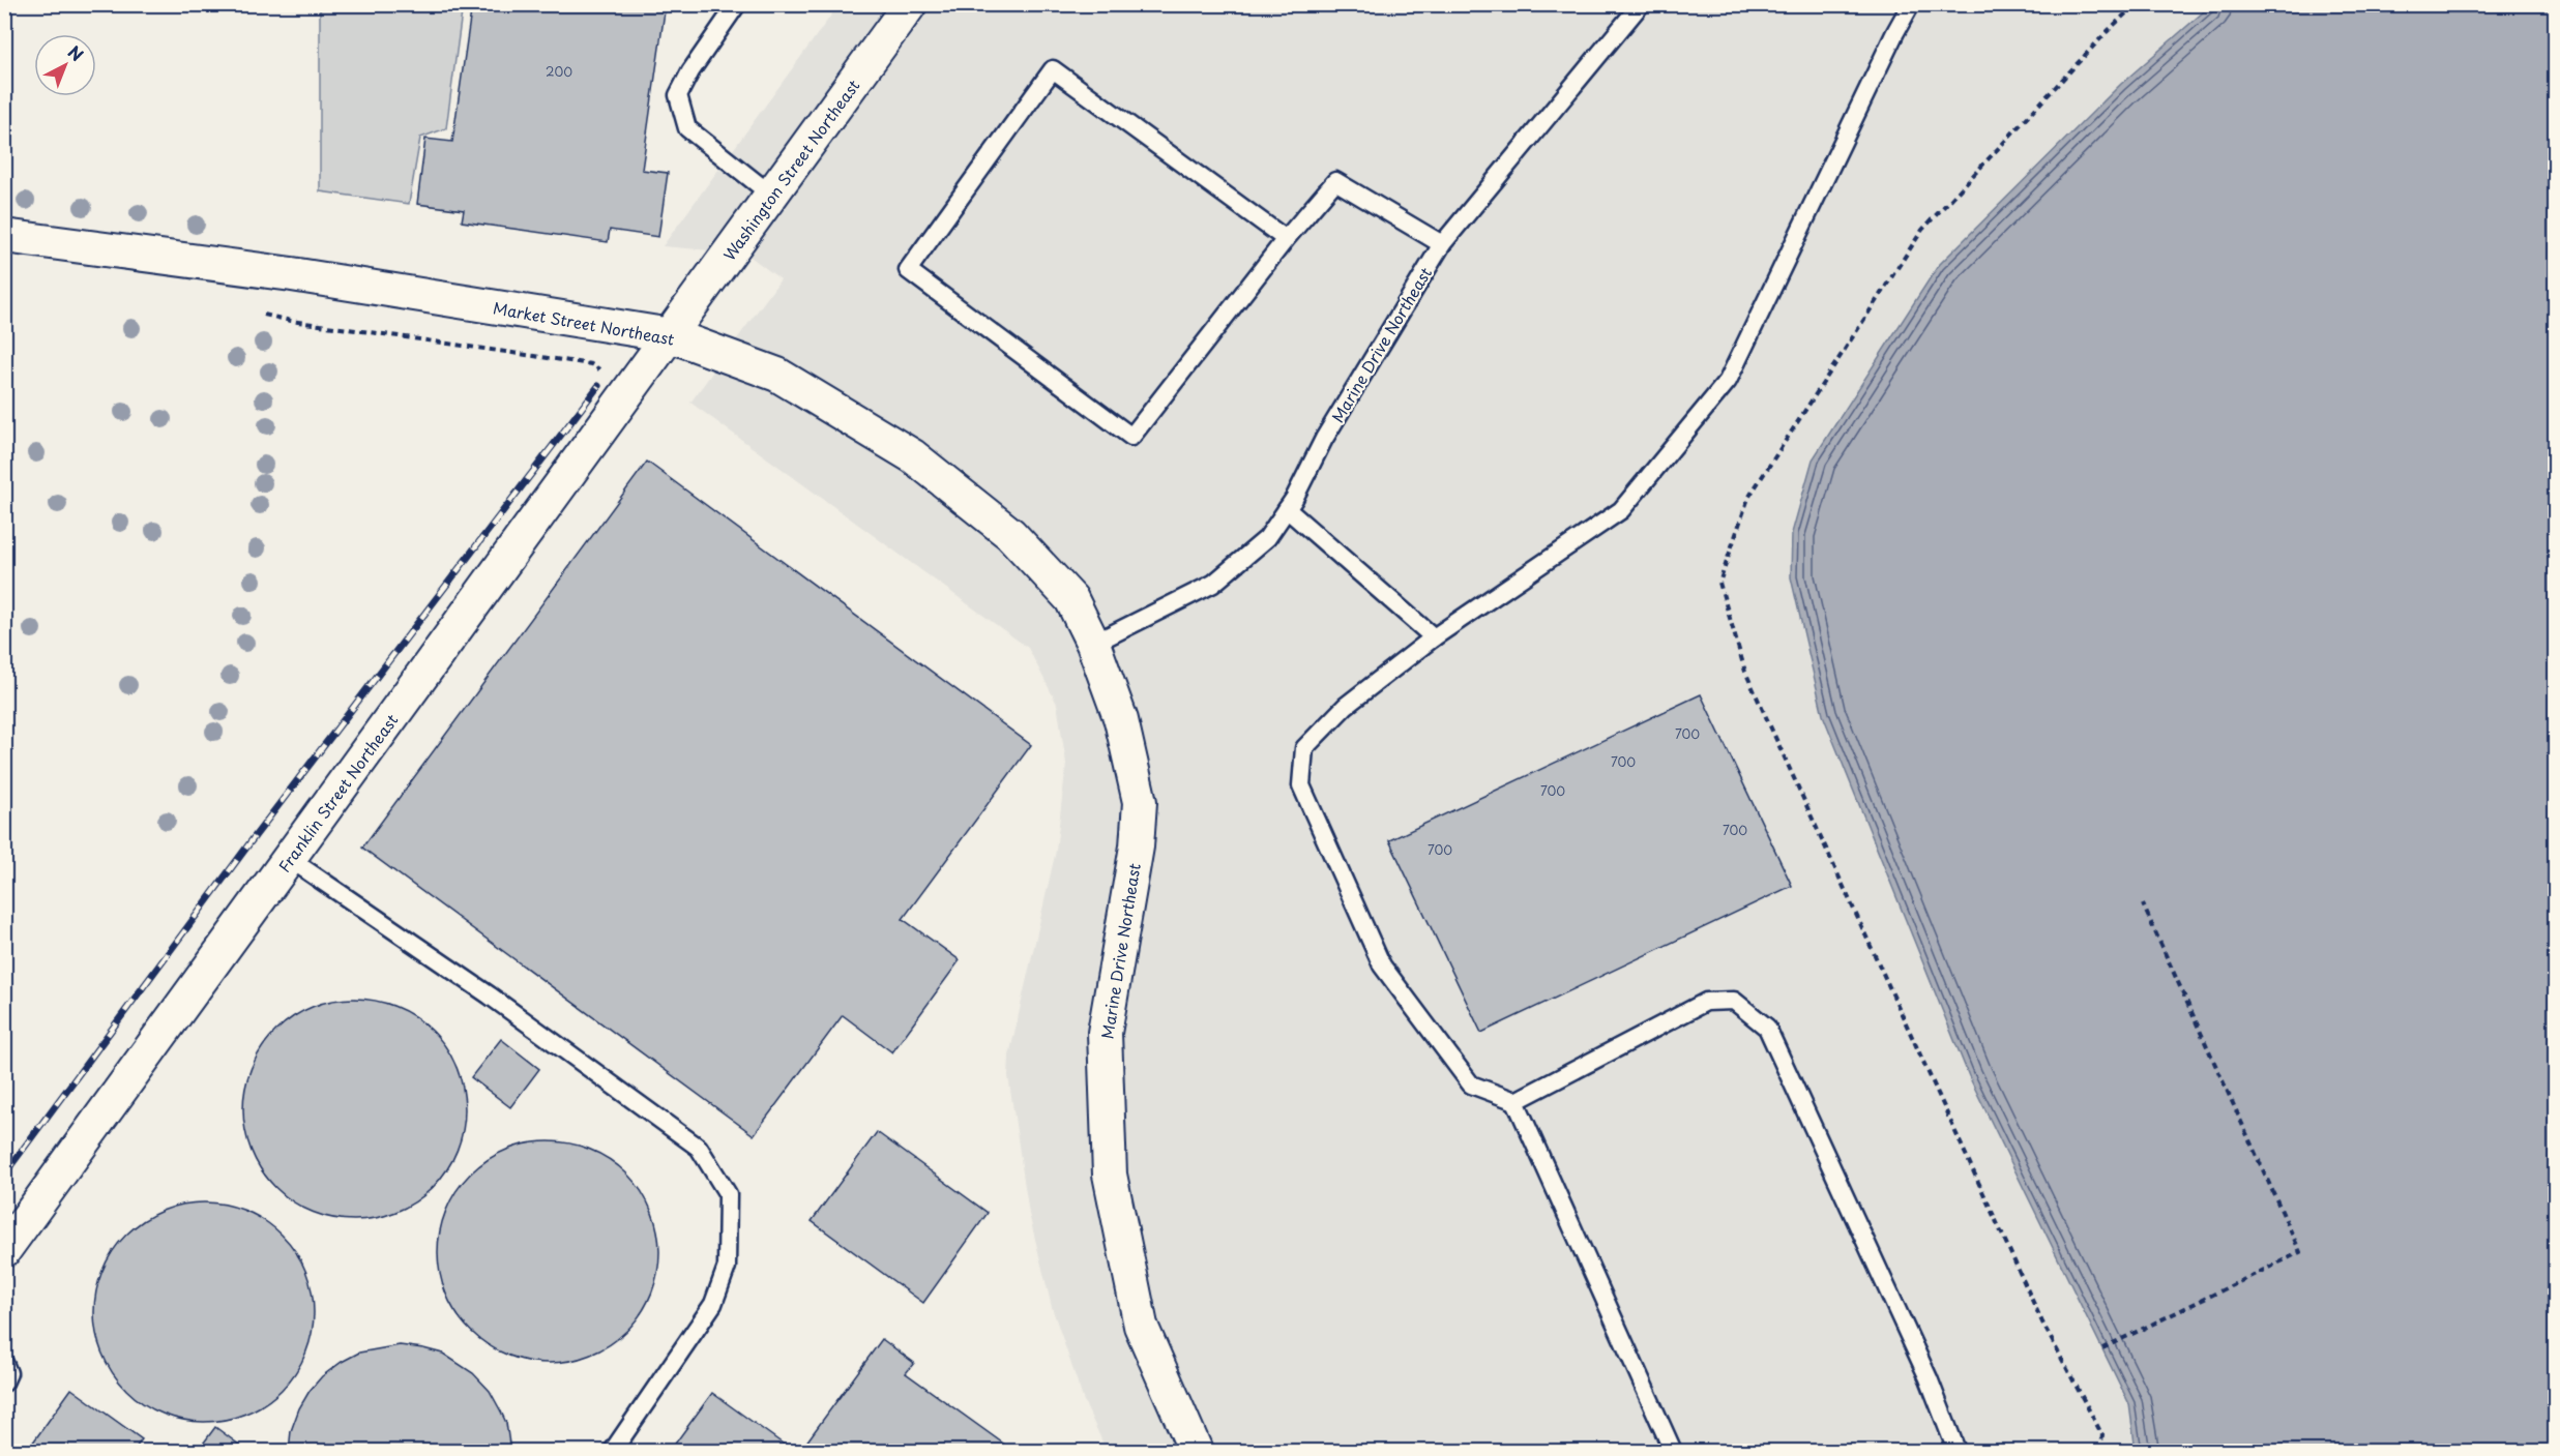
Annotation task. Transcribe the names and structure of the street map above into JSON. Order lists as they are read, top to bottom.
{
  "streets": {
    "street": [
      "Washington Street Northeast",
      "Market Street Northeast",
      "Marine Drive Northeast",
      "Franklin Street Northeast"
    ]
  },
  "crossings": [
    ["Washington Street Northeast", "Market Street Northeast"],
    ["Washington Street Northeast", "Franklin Street Northeast"],
    ["Market Street Northeast", "Marine Drive Northeast"],
    ["Market Street Northeast", "Franklin Street Northeast"]
  ],
  "house_numbers": [
    "200",
    "700",
    "700",
    "700",
    "700",
    "700"
  ],
  "north": "top right"
}
